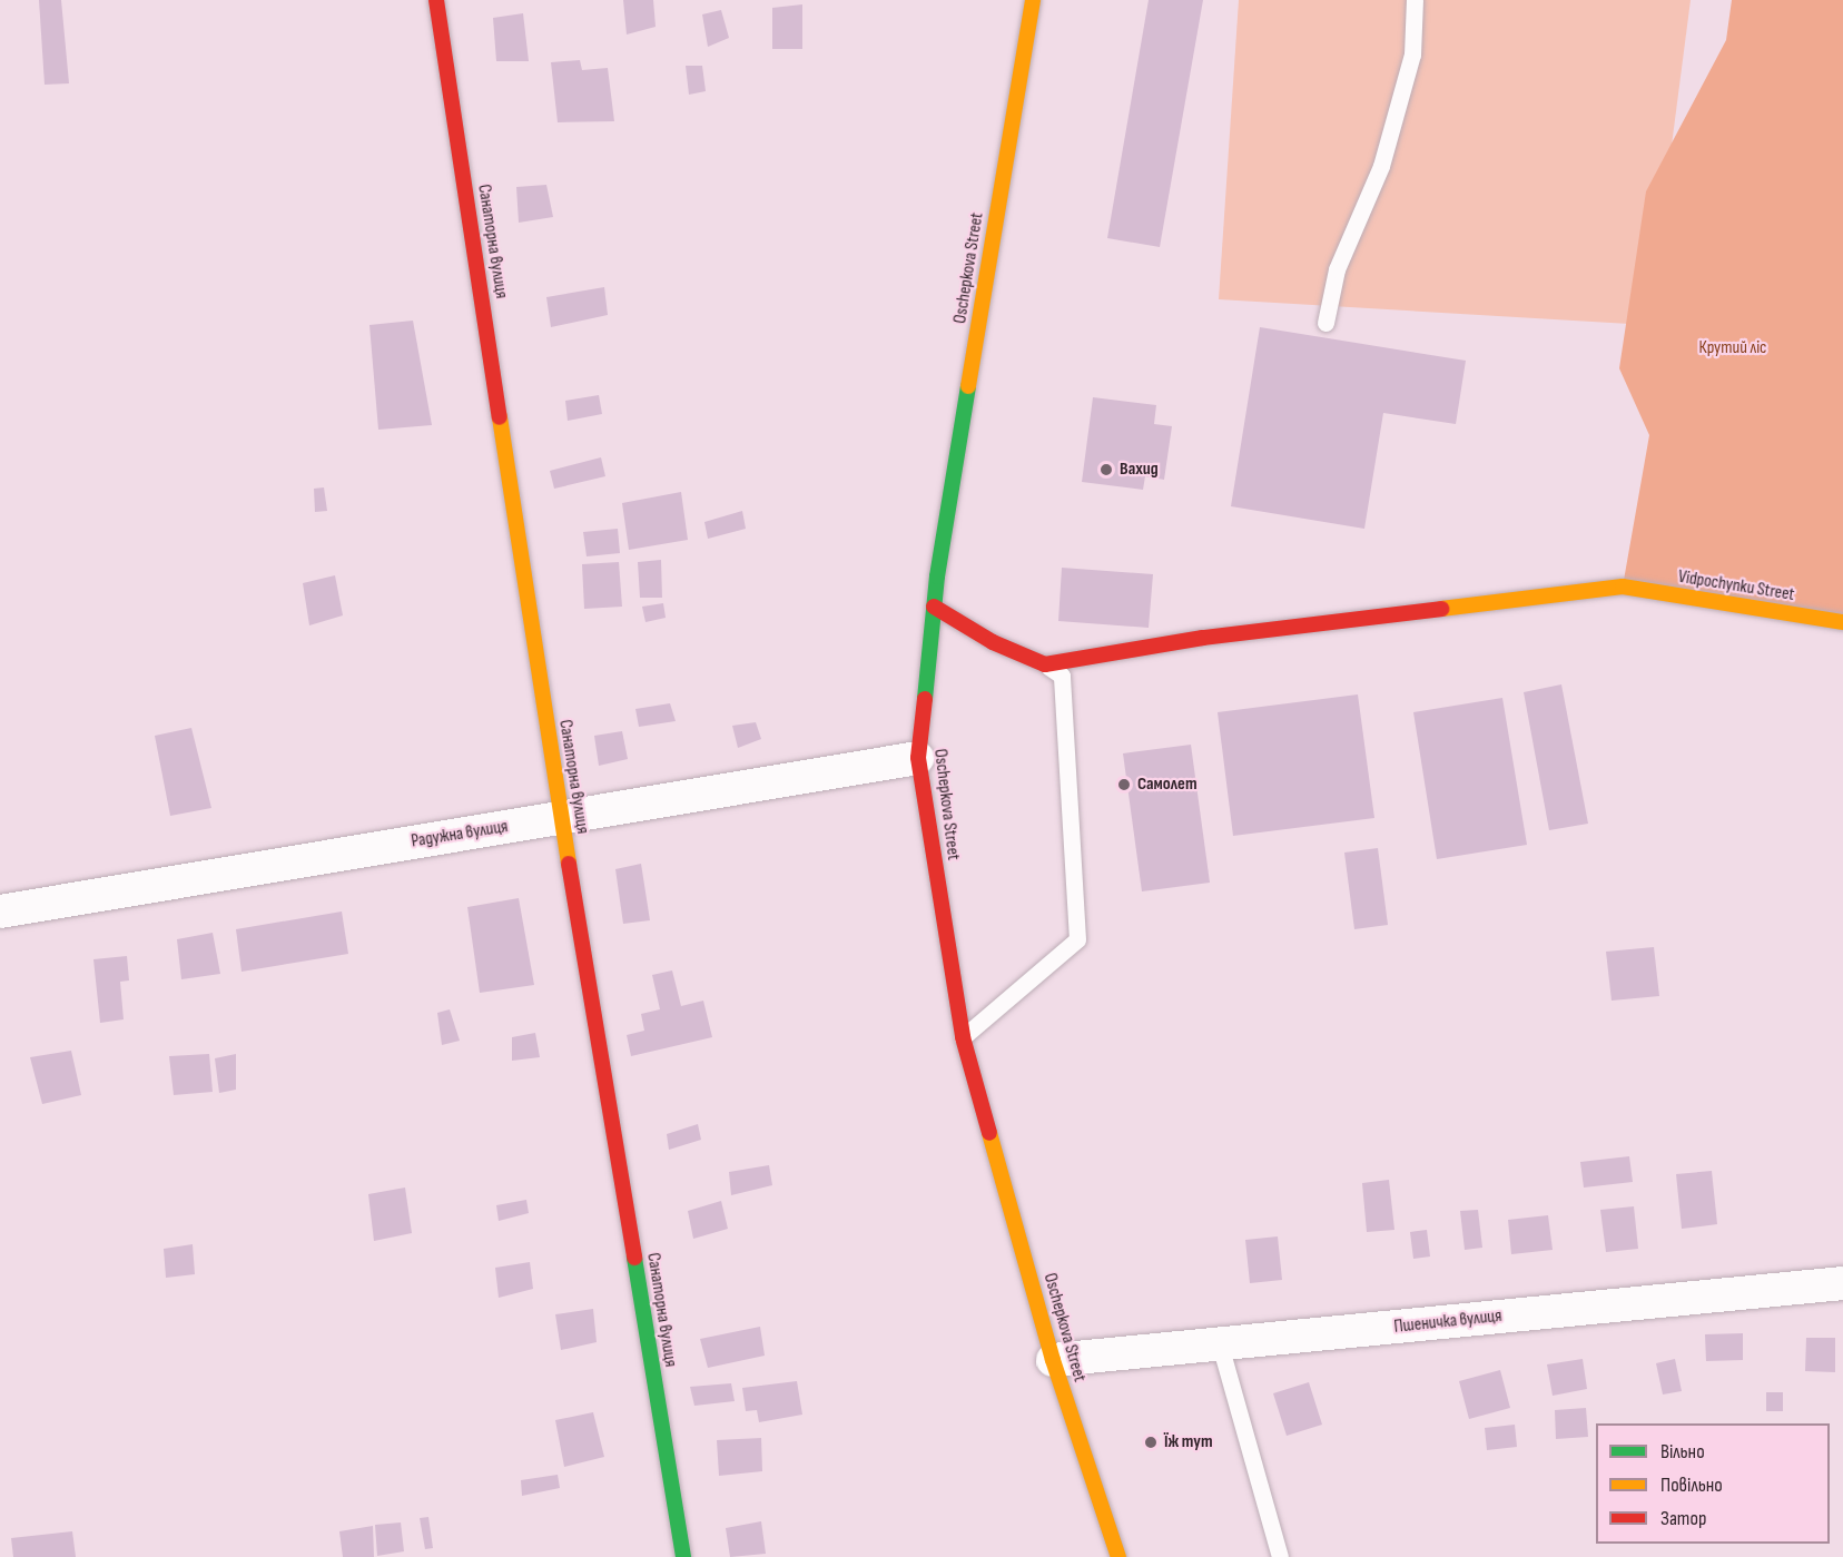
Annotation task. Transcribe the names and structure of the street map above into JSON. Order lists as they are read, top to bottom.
{
  "streets": {
    "main road": ["Санаторна вулиця", "Oschepkova Street", "Vidpochynku Street"],
    "street": ["Радужна вулиця", "Пшеничка вулиця"]
  },
  "crossings": [
    ["Санаторна вулиця", "Радужна вулиця"],
    ["Oschepkova Street", "Радужна вулиця"],
    ["Oschepkova Street", "Пшеничка вулиця"]
  ],
  "parks": ["Крутий ліс"],
  "places": ["Вахид", "Самолет", "Їж тут"],
  "legend": ["Вільно", "Повільно", "Затор"]
}
